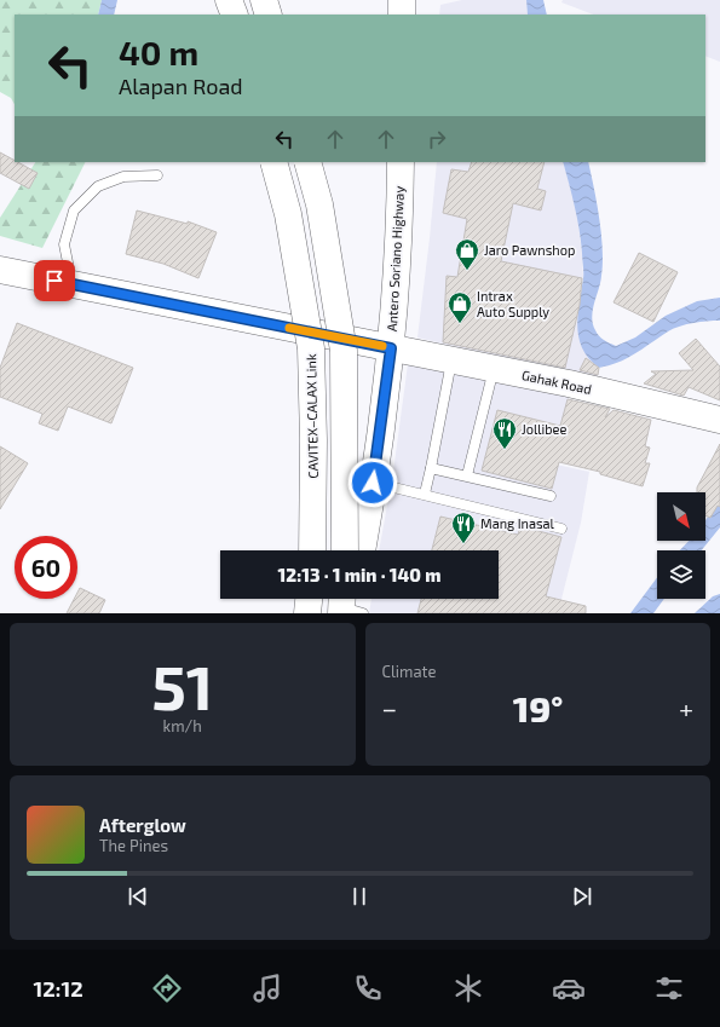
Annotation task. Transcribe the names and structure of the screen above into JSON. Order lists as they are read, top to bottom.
{
  "streets": {
    "main road": ["Antero Soriano Highway", "Gahak Road", "CAVITEX–CALAX Link"]
  },
  "crossings": [
    ["Antero Soriano Highway", "Gahak Road"]
  ],
  "places": {
    "shop": ["Jaro Pawnshop", "Intrax Auto Supply"],
    "restaurant": ["Jollibee", "Mang Inasal"]
  },
  "north": "bottom right",
  "page": {
    "turn": ["40 m", "Alapan Road"],
    "limit": "60",
    "trip": "12:13 · 1 min · 140 m",
    "tile": [
      ["51", "km/h"],
      "Climate"
    ],
    "heat": ["−", "19°", "+"],
    "song": ["Afterglow", "The Pines"],
    "tabs": "12:12"
  }
}
